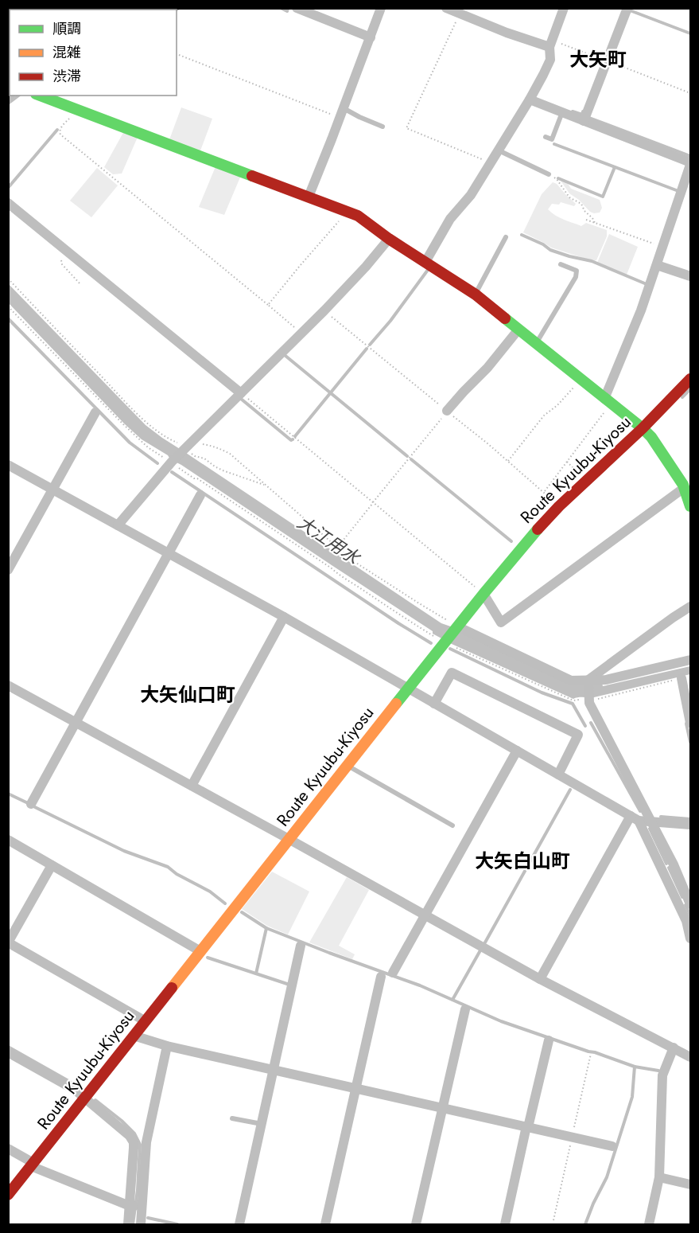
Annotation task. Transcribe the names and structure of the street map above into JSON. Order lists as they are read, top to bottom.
{
  "streets": {
    "main road": ["Route Kyuubu-Kiyosu"]
  },
  "districts": ["大矢町", "大矢仙口町", "大矢白山町"],
  "water": ["大江用水"],
  "legend": ["順調", "混雑", "渋滞"]
}
